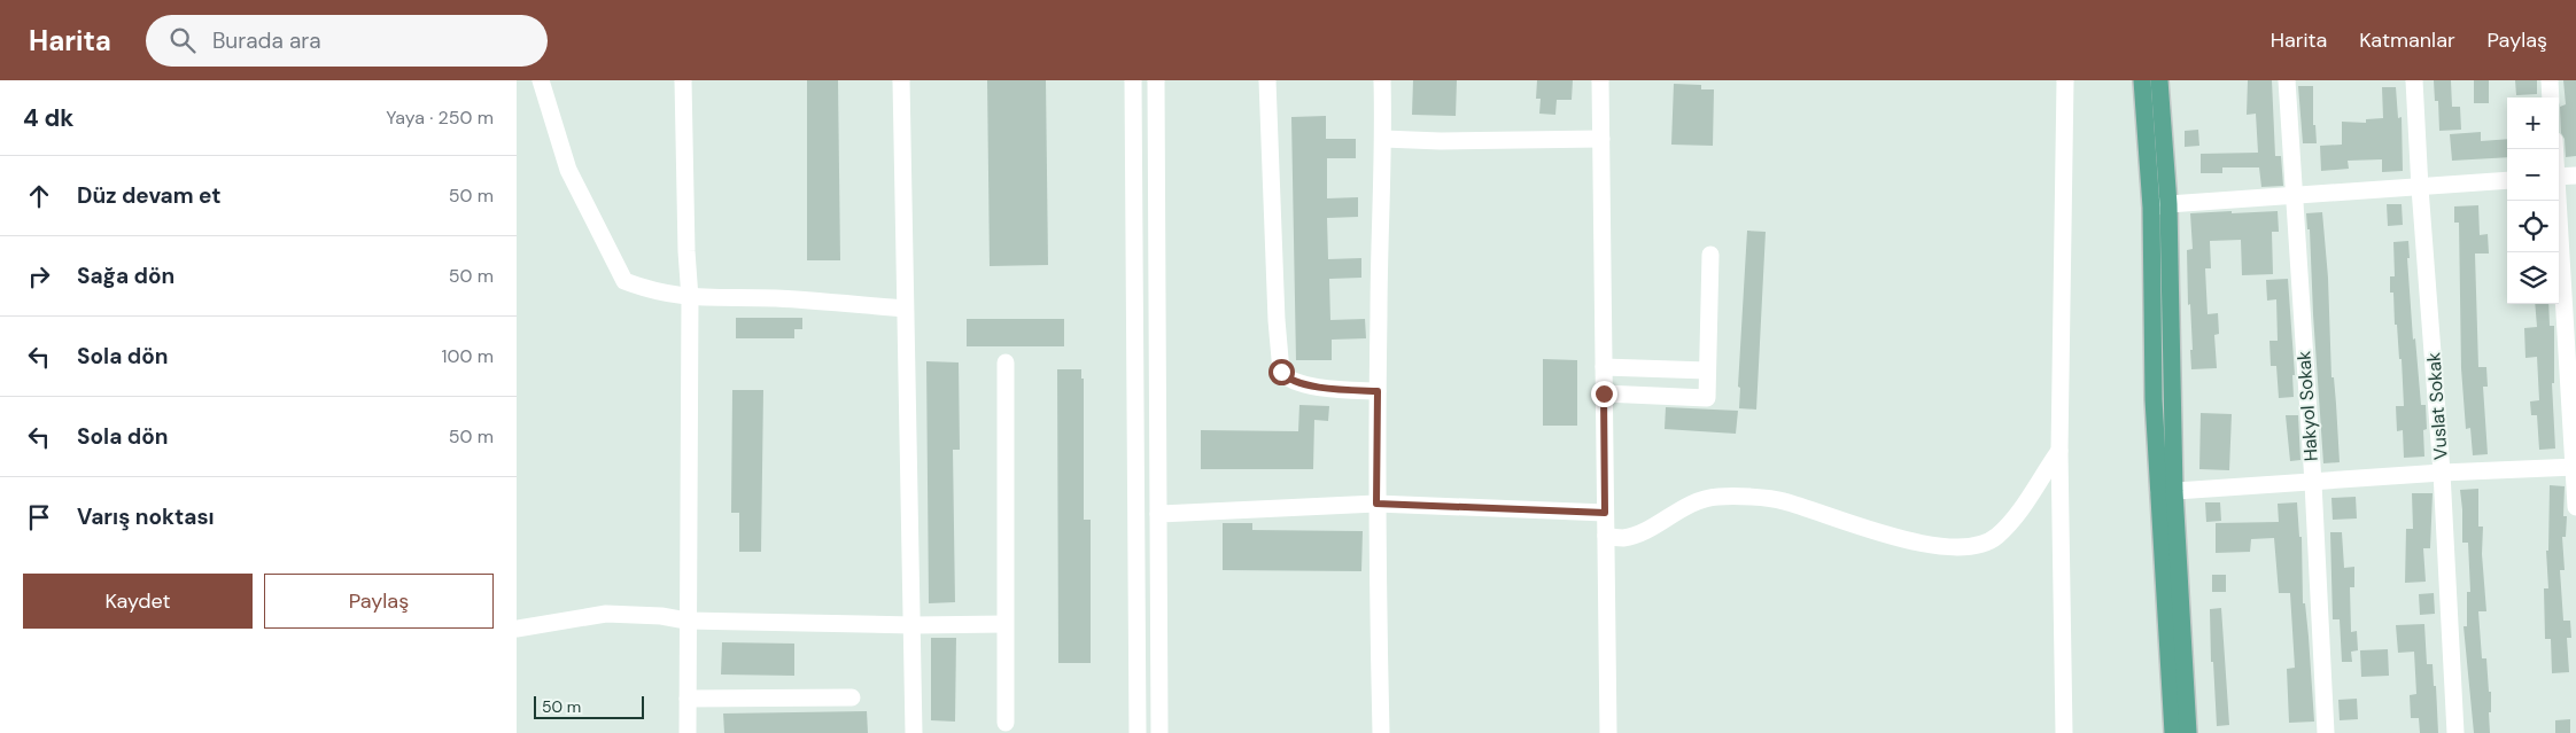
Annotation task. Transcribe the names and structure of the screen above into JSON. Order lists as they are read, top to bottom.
{
  "streets": {
    "street": ["Hakyol Sokak", "Vuslat Sokak"]
  },
  "scale_bar": "50 m",
  "page": {
    "header": "Harita",
    "search": "Burada ara",
    "nav": ["Harita", "Katmanlar", "Paylaş"],
    "heading": ["4 dk", "Yaya · 250 m"],
    "map_buttons": ["+", "−"],
    "list": [
      ["Düz devam et", "50 m"],
      ["Sağa dön", "50 m"],
      ["Sola dön", "100 m"],
      ["Sola dön", "50 m"],
      "Varış noktası"
    ],
    "buttons": ["Kaydet", "Paylaş"],
    "scale": "50 m"
  }
}
